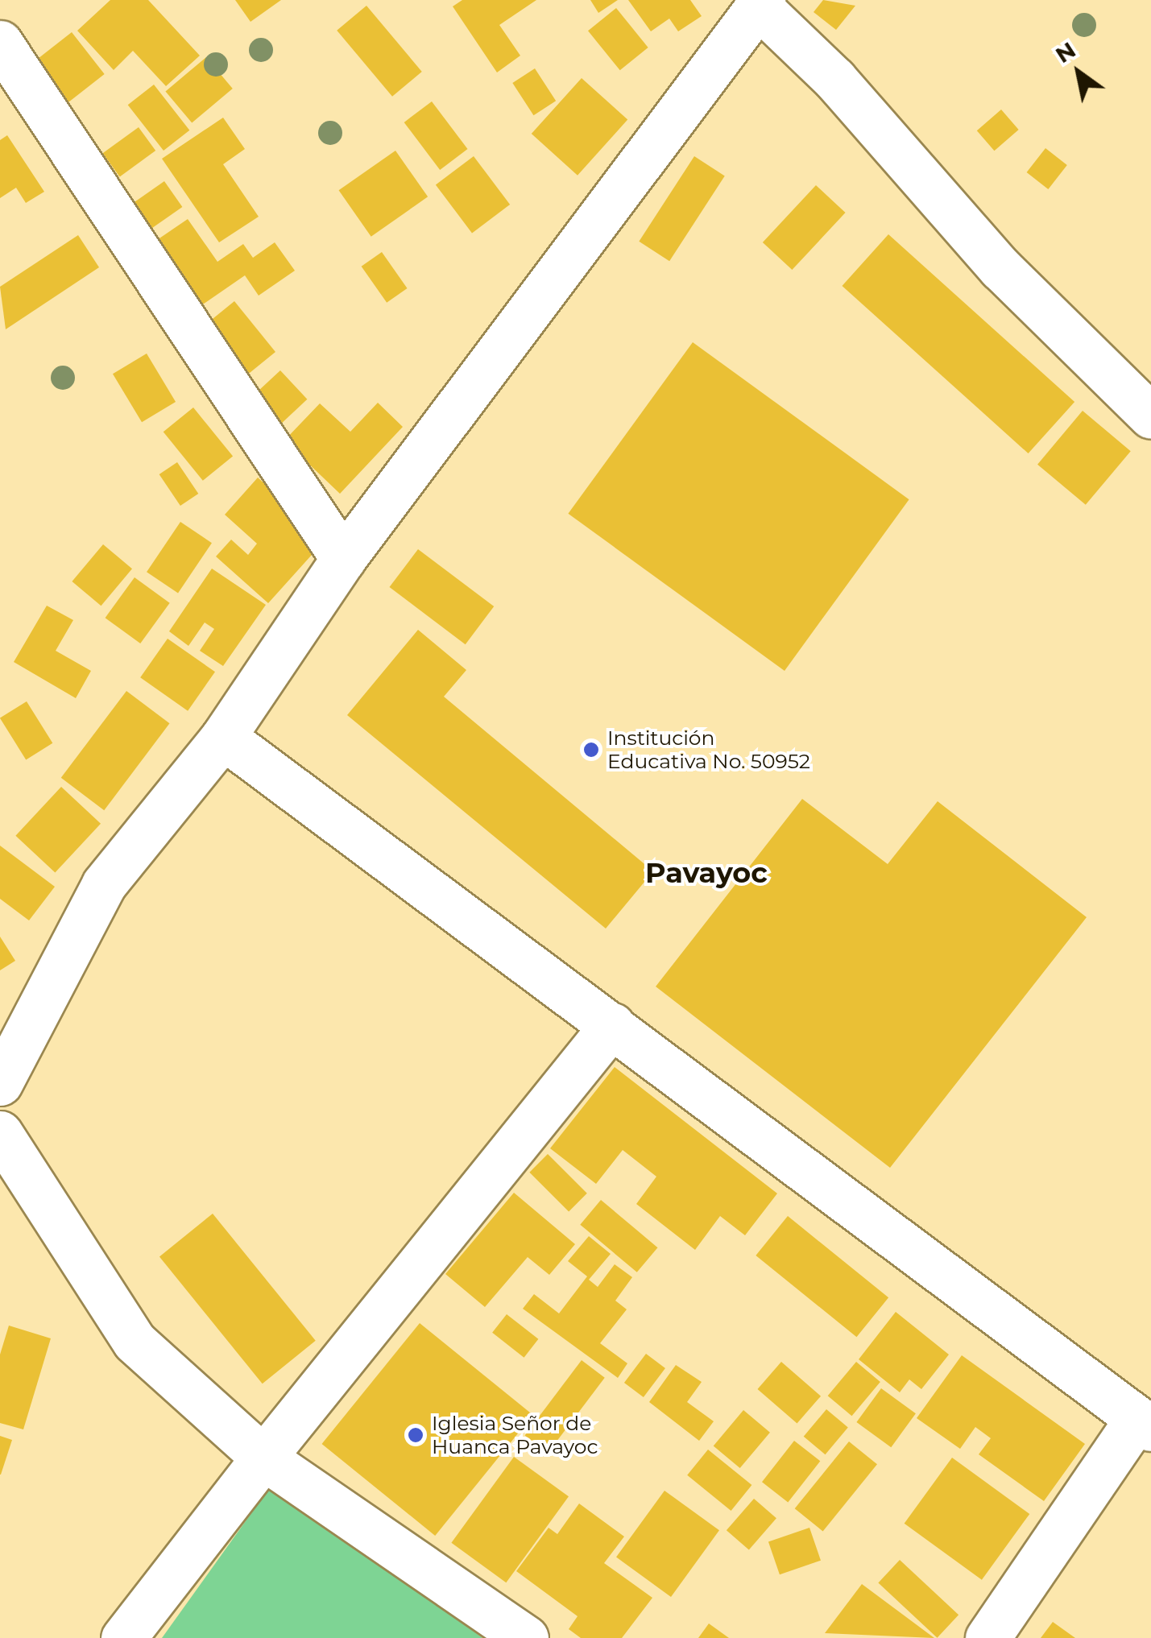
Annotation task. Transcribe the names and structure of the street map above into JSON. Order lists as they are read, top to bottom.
{
  "districts": ["Pavayoc"],
  "places": ["Institución Educativa No. 50952", "Iglesia Señor de Huanca Pavayoc"],
  "north": "top left"
}
